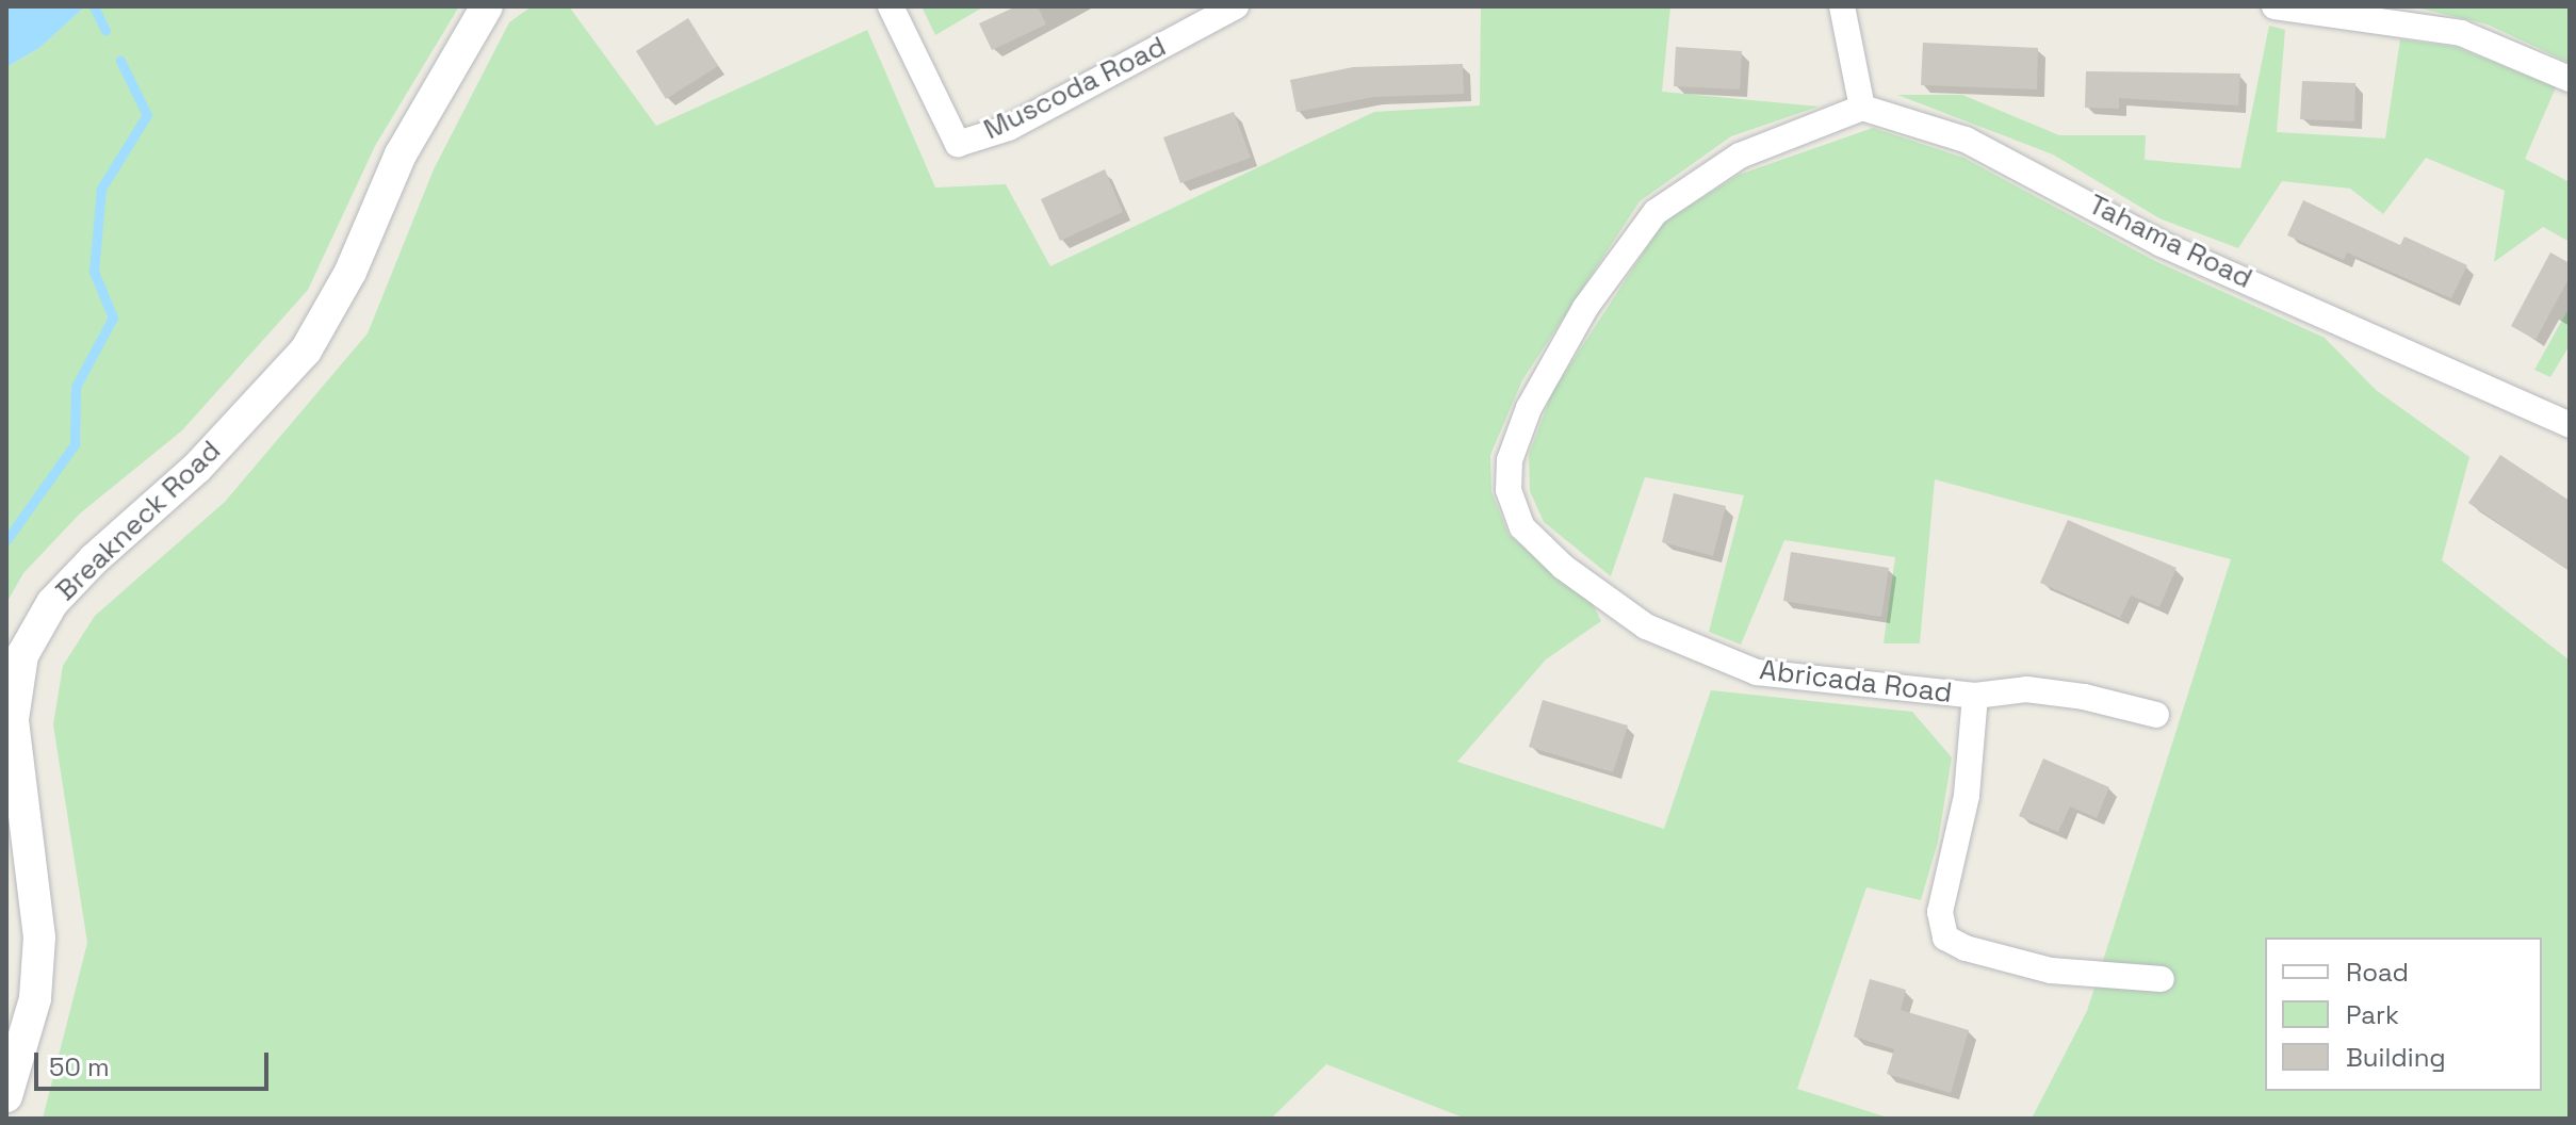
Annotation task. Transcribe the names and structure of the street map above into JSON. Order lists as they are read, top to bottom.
{
  "streets": {
    "street": [
      "Muscoda Road",
      "Tahama Road",
      "Breakneck Road",
      "Abricada Road"
    ]
  },
  "crossings": [
    ["Tahama Road", "Abricada Road"]
  ],
  "legend": ["Road", "Park", "Building"],
  "scale_bar": "50 m"
}
